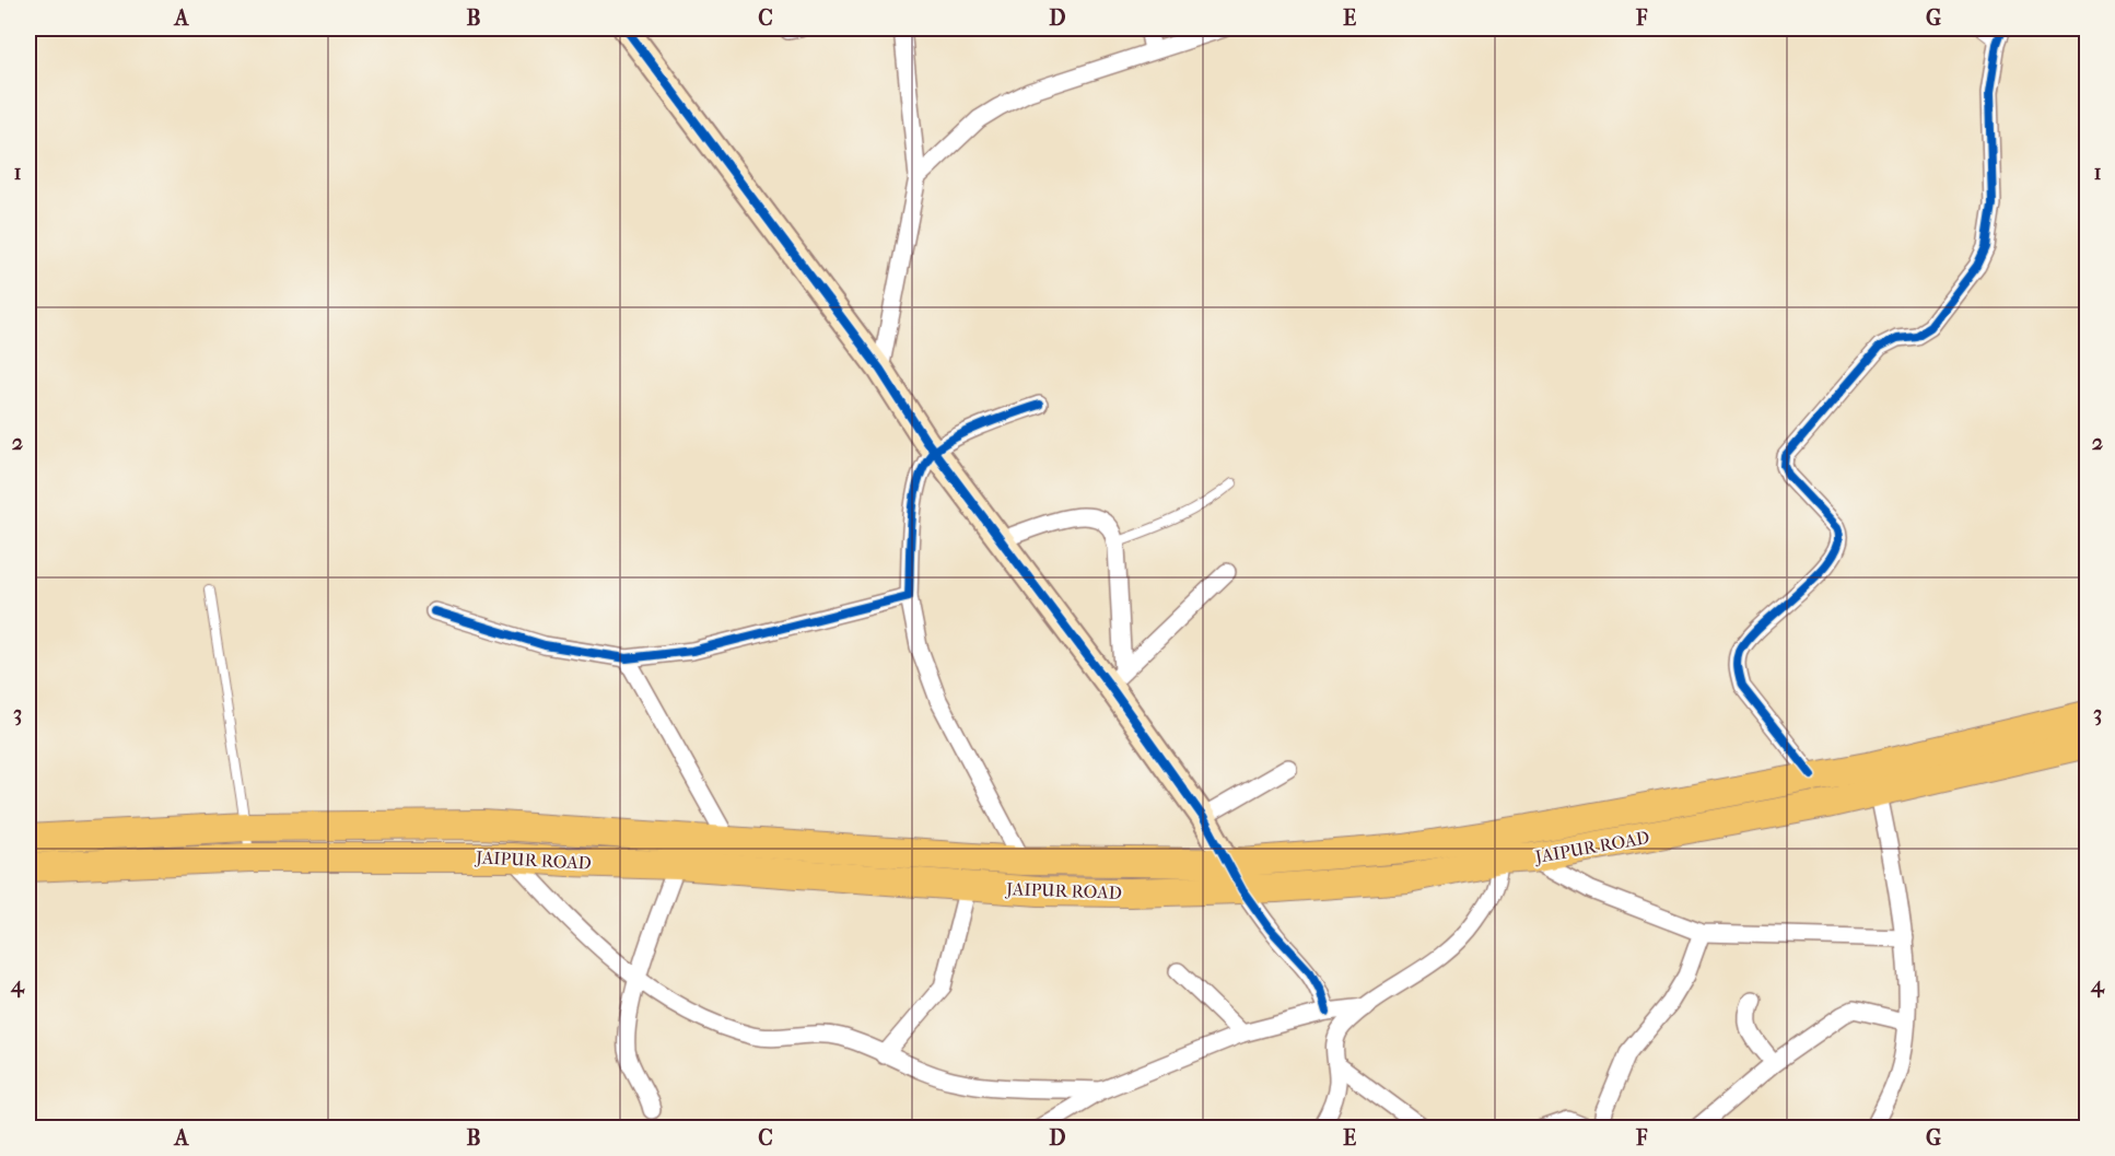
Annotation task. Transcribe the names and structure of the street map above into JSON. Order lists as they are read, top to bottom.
{
  "streets": {
    "main road": ["JAIPUR ROAD"]
  },
  "grid": {
    "columns": [
      "A",
      "B",
      "C",
      "D",
      "E",
      "F",
      "G"
    ],
    "rows": [
      "1",
      "2",
      "3",
      "4"
    ]
  }
}
